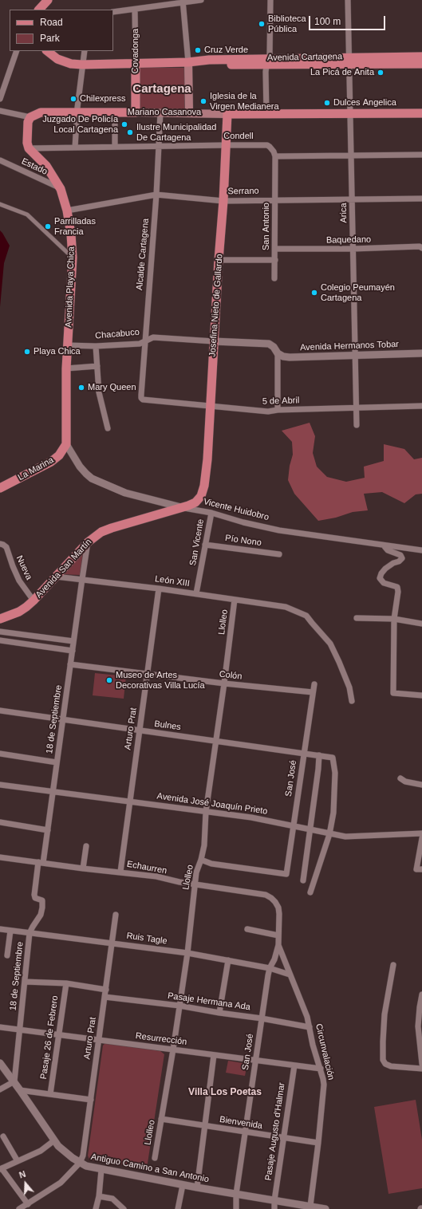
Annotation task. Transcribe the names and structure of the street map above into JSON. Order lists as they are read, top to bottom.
{
  "streets": {
    "main road": [
      "Covadonga",
      "Avenida Cartagena",
      "Mariano Casanova",
      "Avenida Playa Chica",
      "Josefina Nieto de Gallardo",
      "La Marina",
      "Avenida San Martín"
    ],
    "street": [
      "Condell",
      "Estado",
      "Serrano",
      "Arica",
      "San Antonio",
      "Baquedano",
      "Alcalde Cartagena",
      "Chacabuco",
      "Avenida Hermanos Tobar",
      "5 de Abril",
      "Vicente Huidobro",
      "Pío Nono",
      "San Vicente",
      "Nueva",
      "León XIII",
      "Llolleo",
      "Colón",
      "18 de Septiembre",
      "Bulnes",
      "Arturo Prat",
      "San José",
      "Avenida José Joaquín Prieto",
      "Echaurren",
      "Ruis Tagle",
      "Pasaje Hermana Ada",
      "Pasaje 26 de Febrero",
      "Resurrección",
      "Circunvalación",
      "Bienvenida",
      "Pasaje Augusto d'Halmar",
      "Antiguo Camino a San Antonio"
    ]
  },
  "crossings": [
    ["Covadonga", "Avenida Cartagena"],
    ["Covadonga", "Mariano Casanova"],
    ["Avenida Cartagena", "Arica"],
    ["Mariano Casanova", "Arica"],
    ["Mariano Casanova", "Alcalde Cartagena"],
    ["Mariano Casanova", "Josefina Nieto de Gallardo"],
    ["Condell", "San Antonio"],
    ["Condell", "Alcalde Cartagena"],
    ["Condell", "Avenida Playa Chica"],
    ["Condell", "Josefina Nieto de Gallardo"],
    ["Estado", "Avenida Playa Chica"],
    ["Serrano", "Arica"],
    ["Serrano", "San Antonio"],
    ["Serrano", "Alcalde Cartagena"],
    ["Serrano", "Avenida Playa Chica"],
    ["Serrano", "Josefina Nieto de Gallardo"],
    ["Arica", "Baquedano"],
    ["Arica", "Avenida Hermanos Tobar"],
    ["Arica", "5 de Abril"],
    ["San Antonio", "Baquedano"],
    ["Alcalde Cartagena", "Chacabuco"],
    ["Alcalde Cartagena", "5 de Abril"],
    ["Avenida Playa Chica", "Chacabuco"],
    ["Avenida Playa Chica", "La Marina"],
    ["Avenida Playa Chica", "Vicente Huidobro"],
    ["Josefina Nieto de Gallardo", "Chacabuco"],
    ["Josefina Nieto de Gallardo", "5 de Abril"],
    ["Josefina Nieto de Gallardo", "Avenida San Martín"],
    ["Chacabuco", "Avenida Hermanos Tobar"],
    ["La Marina", "Vicente Huidobro"],
    ["Vicente Huidobro", "San Vicente"],
    ["Vicente Huidobro", "Avenida San Martín"],
    ["Pío Nono", "San Vicente"],
    ["San Vicente", "León XIII"],
    ["Nueva", "Avenida San Martín"],
    ["Avenida San Martín", "León XIII"],
    ["Avenida San Martín", "18 de Septiembre"],
    ["León XIII", "Llolleo"],
    ["León XIII", "18 de Septiembre"],
    ["León XIII", "Arturo Prat"],
    ["Llolleo", "Colón"],
    ["Llolleo", "Bulnes"],
    ["Llolleo", "San José"],
    ["Llolleo", "Avenida José Joaquín Prieto"],
    ["Llolleo", "Echaurren"],
    ["Llolleo", "Ruis Tagle"],
    ["Llolleo", "Pasaje Hermana Ada"],
    ["Llolleo", "Resurrección"],
    ["Llolleo", "Bienvenida"],
    ["Colón", "18 de Septiembre"],
    ["Colón", "Arturo Prat"],
    ["Colón", "San José"],
    ["18 de Septiembre", "Bulnes"],
    ["18 de Septiembre", "Avenida José Joaquín Prieto"],
    ["18 de Septiembre", "Echaurren"],
    ["18 de Septiembre", "Ruis Tagle"],
    ["18 de Septiembre", "Resurrección"],
    ["18 de Septiembre", "Antiguo Camino a San Antonio"],
    ["Bulnes", "Arturo Prat"],
    ["Bulnes", "San José"],
    ["Bulnes", "Avenida José Joaquín Prieto"],
    ["Arturo Prat", "Avenida José Joaquín Prieto"],
    ["Arturo Prat", "Echaurren"],
    ["Arturo Prat", "Ruis Tagle"],
    ["Arturo Prat", "Pasaje Hermana Ada"],
    ["Arturo Prat", "Resurrección"],
    ["Arturo Prat", "Antiguo Camino a San Antonio"],
    ["San José", "Avenida José Joaquín Prieto"],
    ["San José", "Echaurren"],
    ["San José", "Ruis Tagle"],
    ["San José", "Pasaje Hermana Ada"],
    ["San José", "Resurrección"],
    ["San José", "Circunvalación"],
    ["San José", "Bienvenida"],
    ["San José", "Antiguo Camino a San Antonio"],
    ["Ruis Tagle", "Circunvalación"],
    ["Pasaje Hermana Ada", "Circunvalación"],
    ["Pasaje 26 de Febrero", "Resurrección"],
    ["Resurrección", "Circunvalación"],
    ["Resurrección", "Pasaje Augusto d'Halmar"],
    ["Circunvalación", "Bienvenida"],
    ["Circunvalación", "Antiguo Camino a San Antonio"],
    ["Bienvenida", "Pasaje Augusto d'Halmar"],
    ["Pasaje Augusto d'Halmar", "Antiguo Camino a San Antonio"]
  ],
  "districts": ["Cartagena", "Villa Los Poetas"],
  "places": [
    "Biblioteca Pública",
    "Cruz Verde",
    "La Picá de Anita",
    "Chilexpress",
    "Iglesia de la Virgen Medianera",
    "Dulces Angelica",
    "Juzgado De Policía Local Cartagena",
    "Ilustre Municipalidad De Cartagena",
    "Parrilladas Francia",
    "Colegio Peumayén Cartagena",
    "Playa Chica",
    "Mary Queen",
    "Museo de Artes Decorativas Villa Lucía"
  ],
  "legend": ["Road", "Park"],
  "scale_bar": "100 m",
  "north": "top"
}
